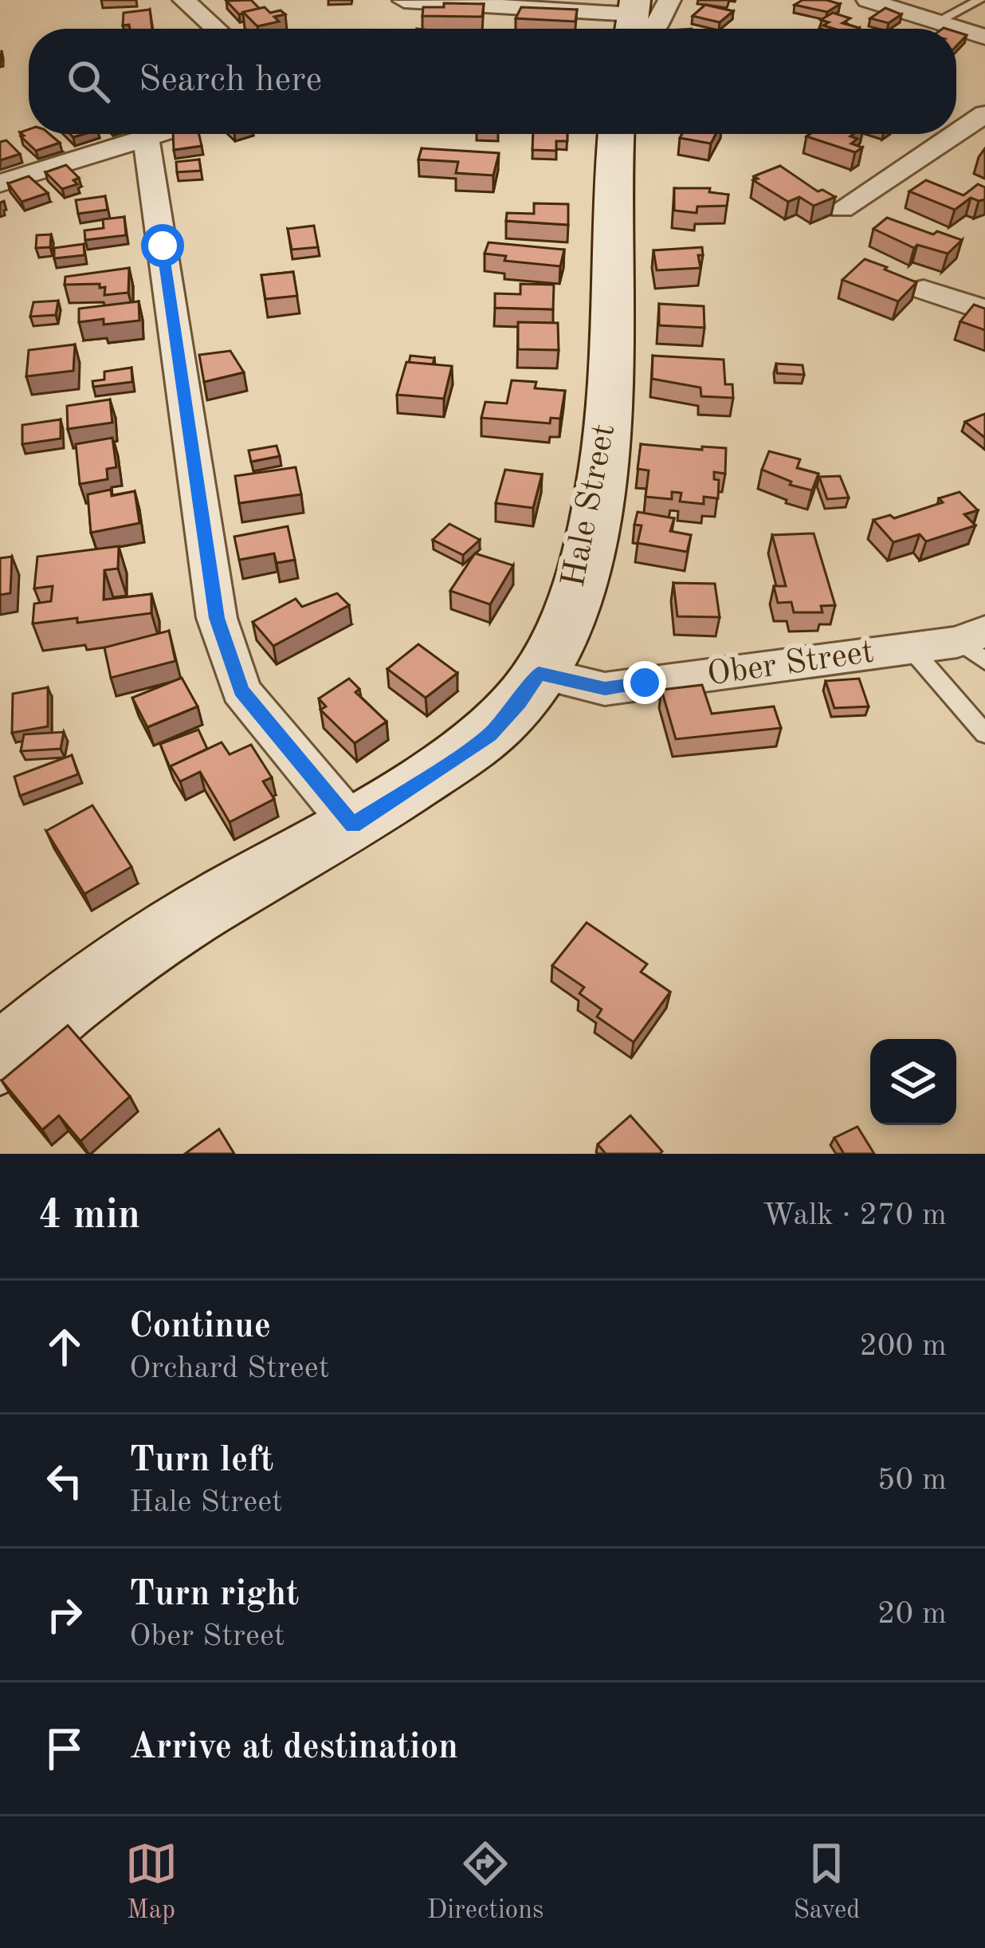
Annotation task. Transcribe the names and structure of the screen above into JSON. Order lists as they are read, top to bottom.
{
  "streets": {
    "main road": ["Hale Street"],
    "street": ["Ober Street"]
  },
  "crossings": [
    ["Hale Street", "Ober Street"]
  ],
  "page": {
    "search": "Search here",
    "heading": ["4 min", "Walk · 270 m"],
    "list": [
      ["Continue", "Orchard Street", "200 m"],
      ["Turn left", "Hale Street", "50 m"],
      ["Turn right", "Ober Street", "20 m"],
      "Arrive at destination"
    ],
    "nav": ["Map", "Directions", "Saved"]
  }
}
